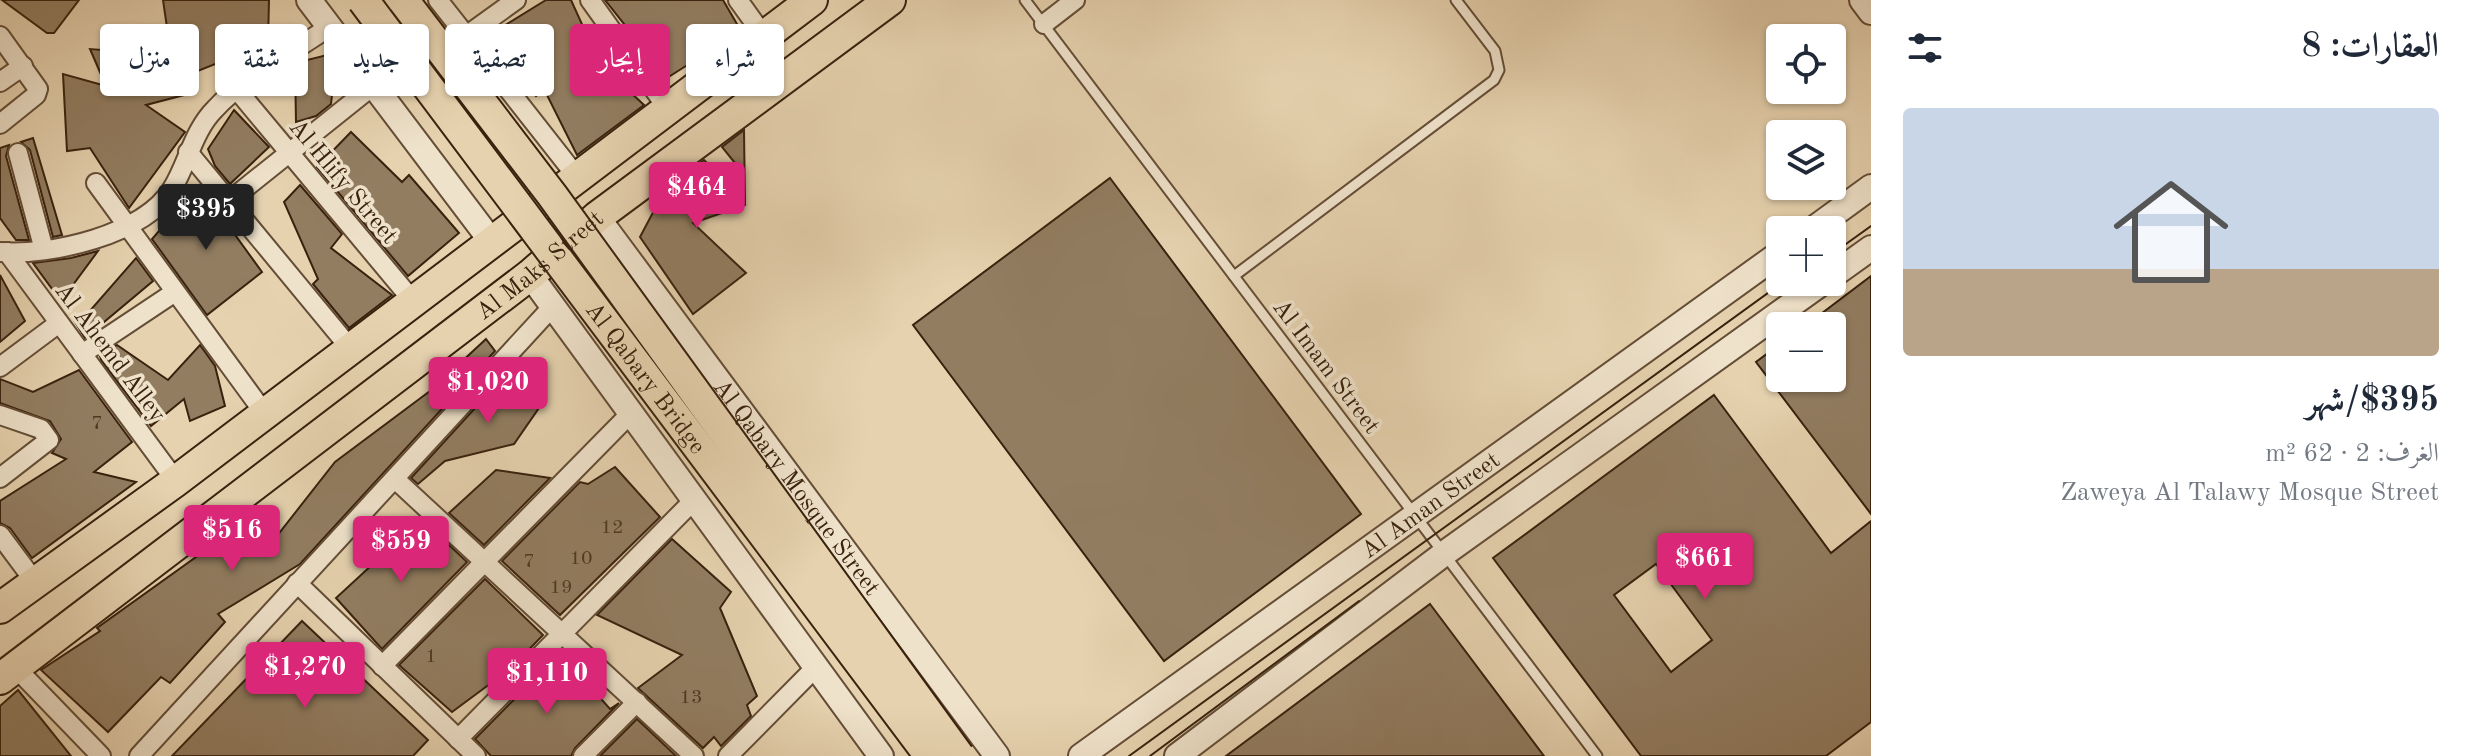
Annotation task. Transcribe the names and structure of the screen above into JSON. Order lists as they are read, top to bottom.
{
  "streets": {
    "main road": ["Al Maks Street", "Al Qabary Bridge"],
    "street": [
      "Al Hlify Street",
      "Al Ahemd Alley",
      "Al Qabary Mosque Street",
      "Al Aman Street"
    ],
    "lane": ["Al Imam Street"]
  },
  "crossings": [
    ["Al Hlify Street", "Al Maks Street"],
    ["Al Maks Street", "Al Ahemd Alley"],
    ["Al Maks Street", "Al Qabary Mosque Street"],
    ["Al Imam Street", "Al Aman Street"]
  ],
  "house_numbers": [
    "7",
    "12",
    "10",
    "7",
    "19",
    "1",
    "13"
  ],
  "page": {
    "heading": "العقارات: 8",
    "map_buttons": ["+", "−"],
    "chip": [
      "شراء",
      "إيجار",
      "تصفية",
      "جديد",
      "شقة",
      "منزل"
    ],
    "list": [
      {
        "name": "$395/شهر",
        "note": "الغرف: 2 · 62 m² · Zaweya Al Talawy Mosque Street"
      }
    ],
    "price": [
      "$464",
      "$395",
      "$1,020",
      "$516",
      "$559",
      "$661",
      "$1,270",
      "$1,110"
    ]
  }
}
